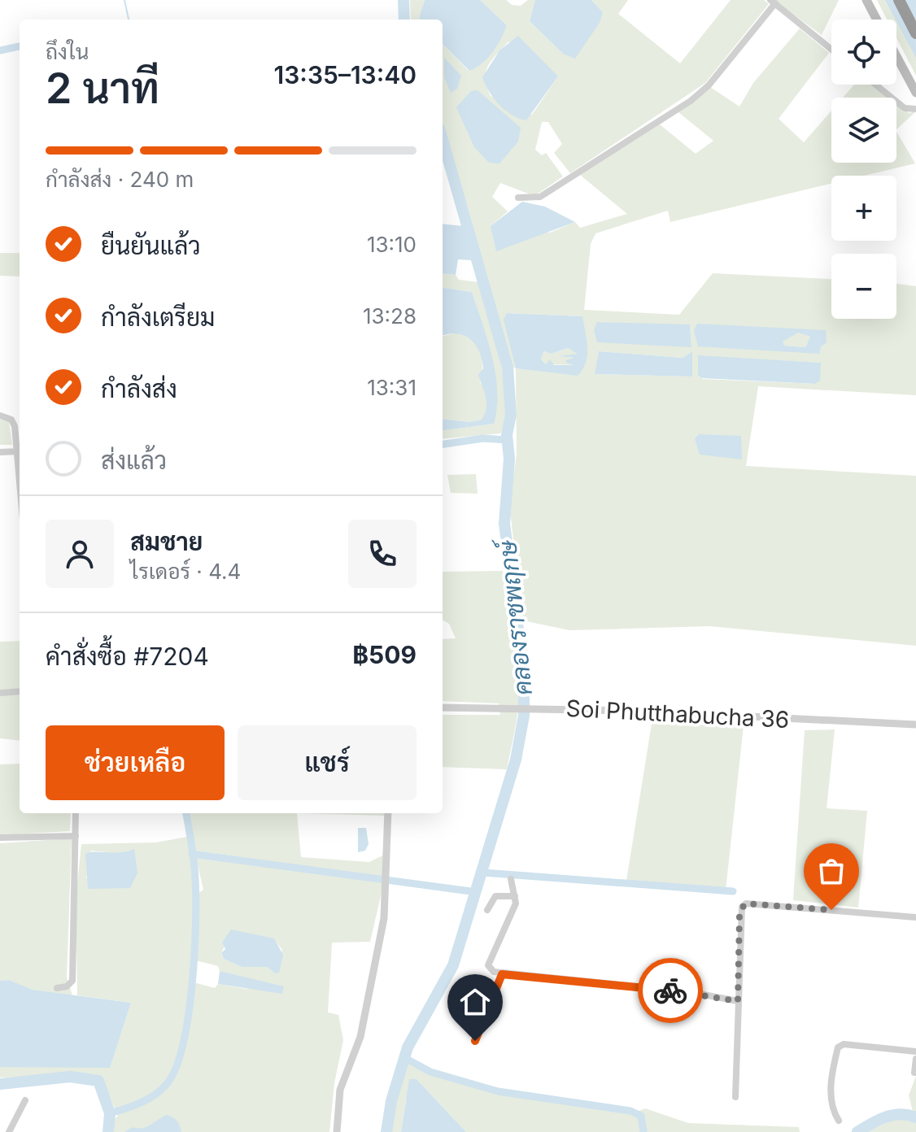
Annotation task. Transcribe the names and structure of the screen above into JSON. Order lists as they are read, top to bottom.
{
  "streets": {
    "street": ["Soi Phutthabucha 36"]
  },
  "water": ["คลองราชพฤกษ์"],
  "page": {
    "map_buttons": ["+", "−"],
    "heading": ["2 นาที", "ถึงใน", "13:35–13:40"],
    "panel": [
      "สมชาย",
      "ไรเดอร์ · 4.4",
      "คำสั่งซื้อ #7204",
      "฿509"
    ],
    "bar": "กำลังส่ง · 240 m",
    "list": [
      ["ยืนยันแล้ว", "13:10"],
      ["กำลังเตรียม", "13:28"],
      ["กำลังส่ง", "13:31"],
      "ส่งแล้ว"
    ],
    "buttons": ["ช่วยเหลือ", "แชร์"]
  }
}
